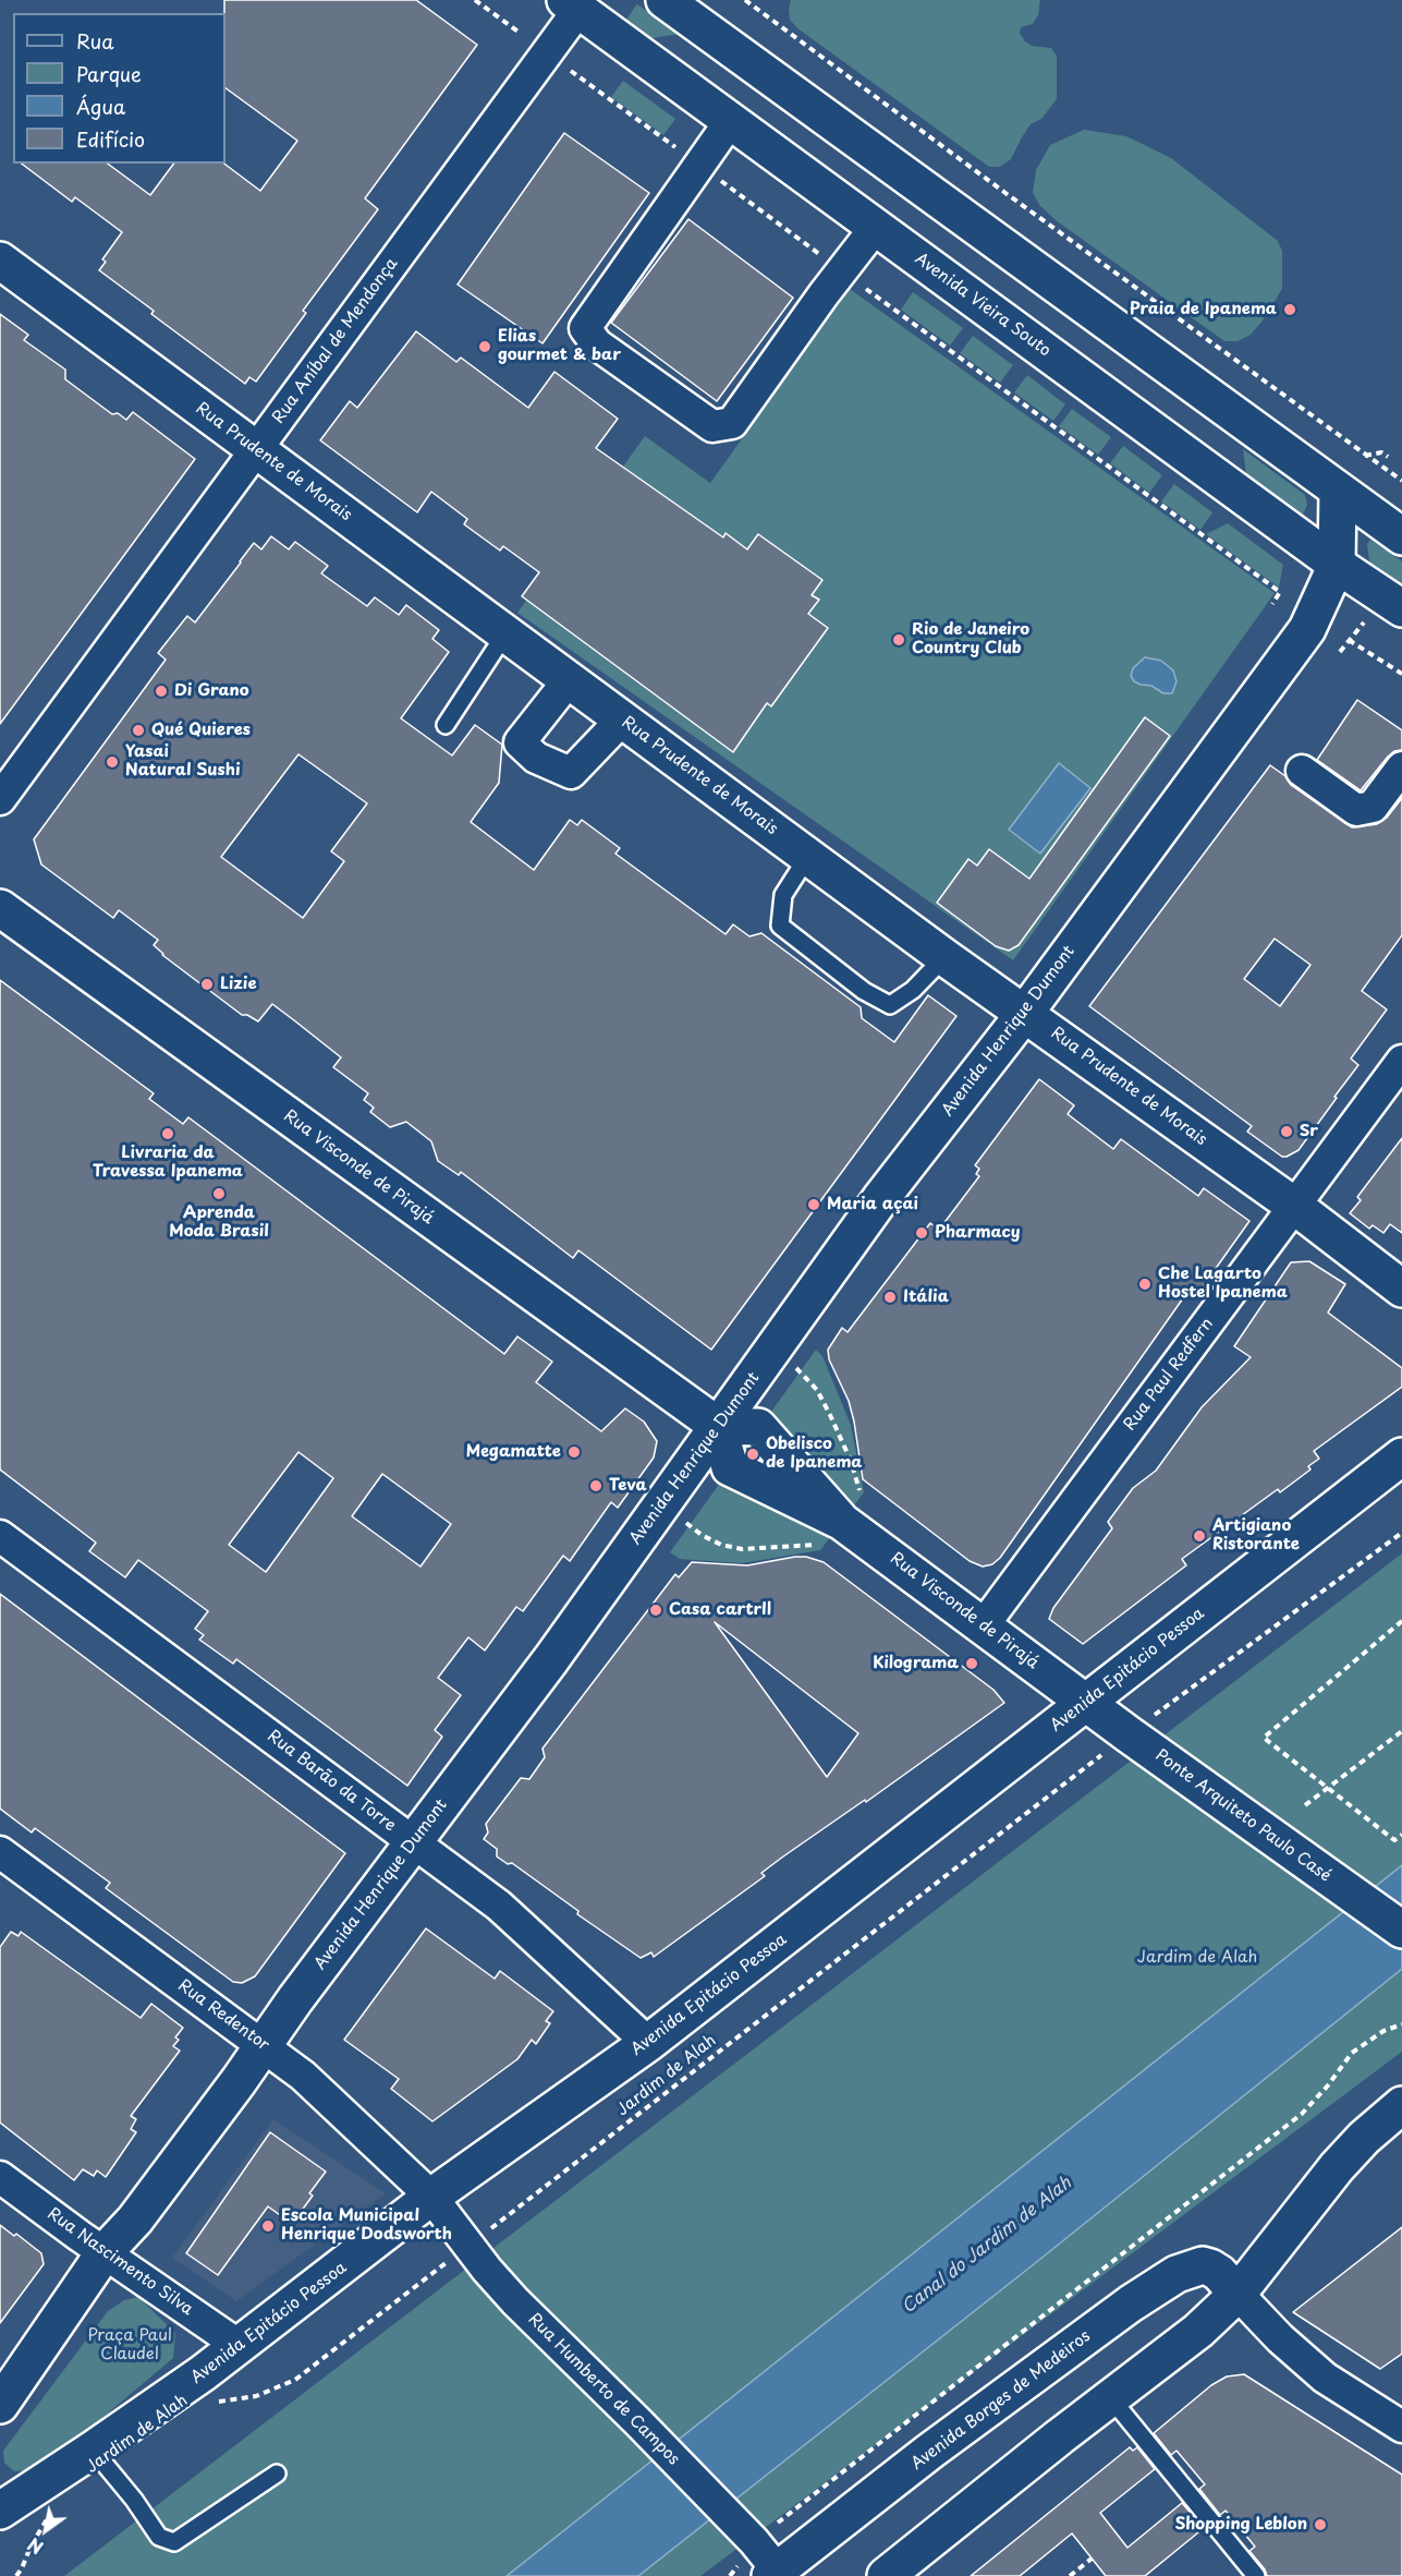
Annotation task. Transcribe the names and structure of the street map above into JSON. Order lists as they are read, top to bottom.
{
  "streets": {
    "main road": [
      "Avenida Vieira Souto",
      "Rua Prudente de Morais",
      "Avenida Henrique Dumont",
      "Rua Visconde de Pirajá",
      "Avenida Epitácio Pessoa",
      "Ponte Arquiteto Paulo Casé",
      "Avenida Borges de Medeiros"
    ],
    "street": [
      "Rua Aníbal de Mendonça",
      "Rua Paul Redfern",
      "Rua Barão da Torre",
      "Rua Redentor",
      "Rua Nascimento Silva",
      "Rua Humberto de Campos"
    ],
    "path": ["Jardim de Alah"]
  },
  "crossings": [
    ["Avenida Vieira Souto", "Rua Aníbal de Mendonça"],
    ["Avenida Vieira Souto", "Avenida Henrique Dumont"],
    ["Rua Aníbal de Mendonça", "Rua Prudente de Morais"],
    ["Rua Prudente de Morais", "Avenida Henrique Dumont"],
    ["Rua Prudente de Morais", "Rua Paul Redfern"],
    ["Avenida Henrique Dumont", "Rua Visconde de Pirajá"],
    ["Avenida Henrique Dumont", "Rua Barão da Torre"],
    ["Avenida Henrique Dumont", "Rua Redentor"],
    ["Avenida Henrique Dumont", "Rua Nascimento Silva"],
    ["Rua Visconde de Pirajá", "Rua Paul Redfern"],
    ["Rua Visconde de Pirajá", "Avenida Epitácio Pessoa"],
    ["Rua Visconde de Pirajá", "Ponte Arquiteto Paulo Casé"],
    ["Avenida Epitácio Pessoa", "Rua Barão da Torre"],
    ["Avenida Epitácio Pessoa", "Ponte Arquiteto Paulo Casé"],
    ["Avenida Epitácio Pessoa", "Rua Redentor"],
    ["Avenida Epitácio Pessoa", "Rua Nascimento Silva"],
    ["Avenida Epitácio Pessoa", "Rua Humberto de Campos"],
    ["Ponte Arquiteto Paulo Casé", "Jardim de Alah"],
    ["Rua Redentor", "Rua Humberto de Campos"],
    ["Jardim de Alah", "Rua Humberto de Campos"],
    ["Rua Humberto de Campos", "Avenida Borges de Medeiros"]
  ],
  "water": ["Canal do Jardim de Alah"],
  "parks": ["Jardim de Alah", "Praça Paul Claudel"],
  "places": [
    "Praia de Ipanema",
    "Elias gourmet & bar",
    "Rio de Janeiro Country Club",
    "Di Grano",
    "Qué Quieres",
    "Yasai Natural Sushi",
    "Lizie",
    "Sr",
    "Livraria da Travessa Ipanema",
    "Aprenda Moda Brasil",
    "Maria açai",
    "Pharmacy",
    "Che Lagarto Hostel Ipanema",
    "Itália",
    "Megamatte",
    "Obelisco de Ipanema",
    "Teva",
    "Artigiano Ristorante",
    "Casa cartrll",
    "Kilograma",
    "Escola Municipal Henrique Dodsworth",
    "Shopping Leblon"
  ],
  "legend": [
    "Rua",
    "Parque",
    "Água",
    "Edifício"
  ],
  "north": "bottom left"
}
